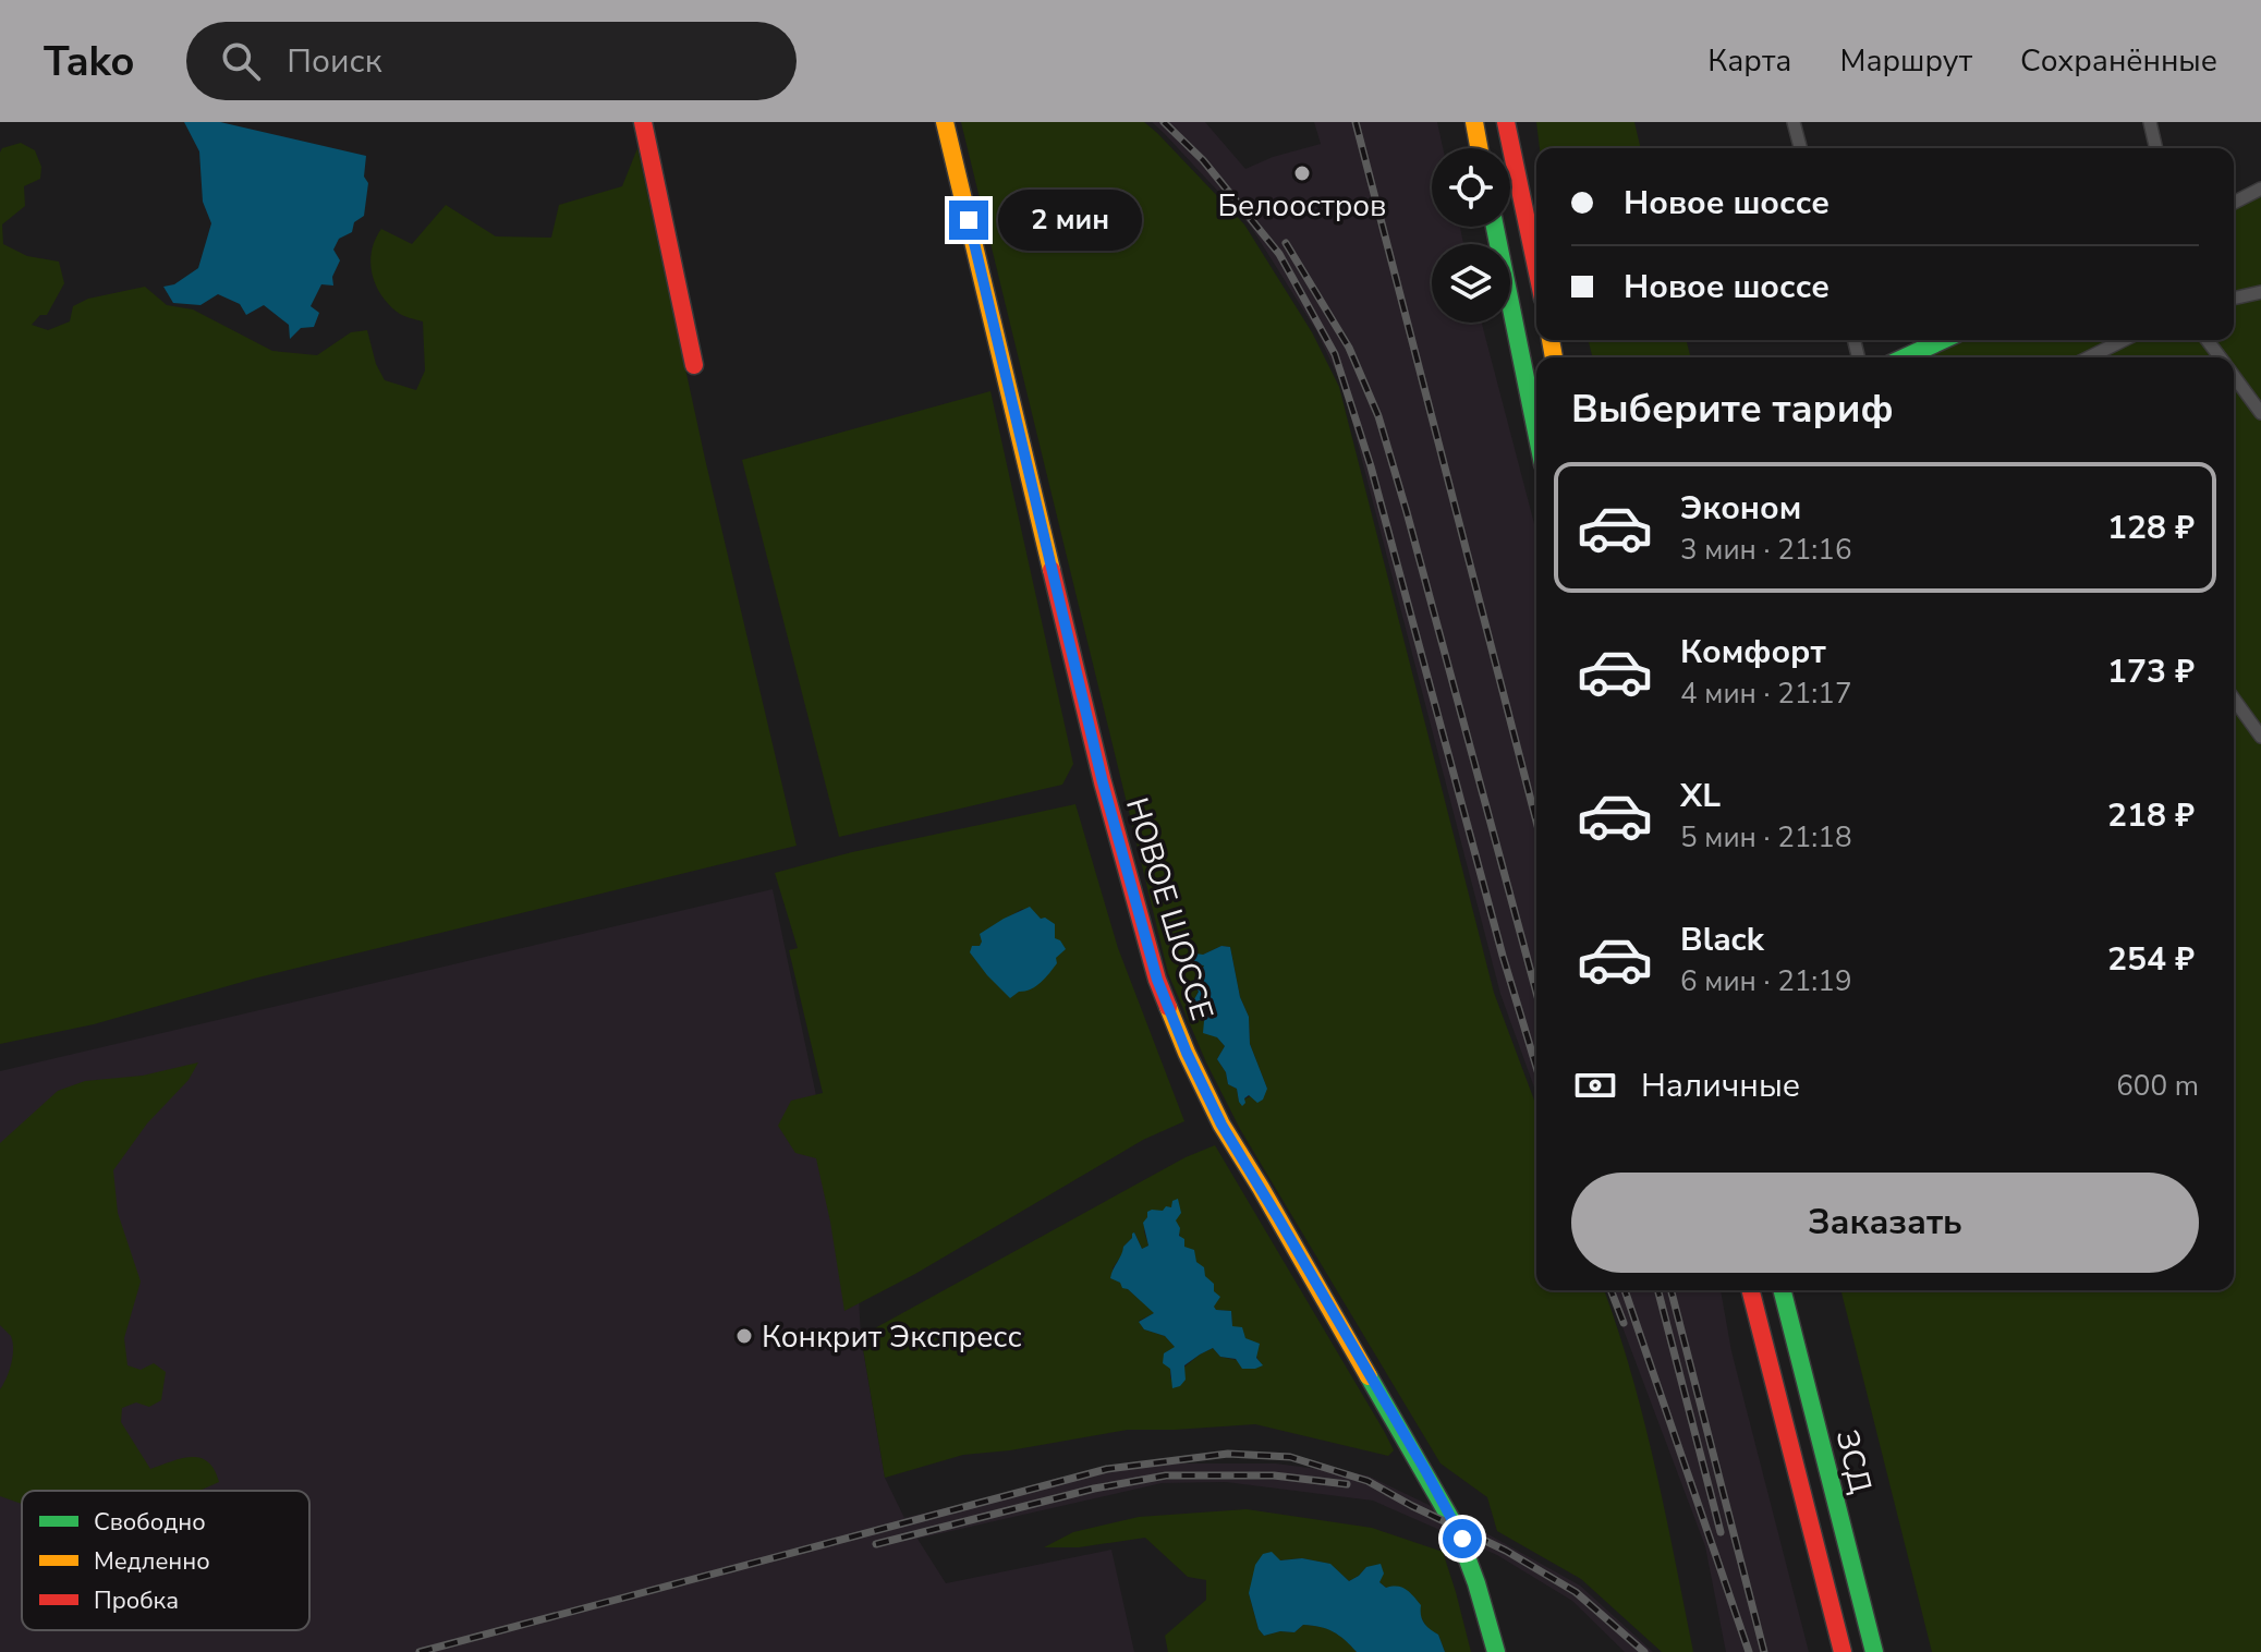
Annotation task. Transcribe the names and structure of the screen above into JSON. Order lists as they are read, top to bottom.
{
  "streets": {
    "main road": ["НОВОЕ ШОССЕ", "ЗСД"]
  },
  "places": ["Белоостров", "Конкрит Экспресс"],
  "legend": ["Свободно", "Медленно", "Пробка"],
  "page": {
    "header": "Tako",
    "search": "Поиск",
    "nav": ["Карта", "Маршрут", "Сохранённые"],
    "banner": ["Новое шоссе", "Новое шоссе"],
    "bubble": "2 мин",
    "heading": "Выберите тариф",
    "list": [
      {
        "name": "Эконом",
        "note": "3 мин · 21:16",
        "value": "128 ₽"
      },
      {
        "name": "Комфорт",
        "note": "4 мин · 21:17",
        "value": "173 ₽"
      },
      {
        "name": "XL",
        "note": "5 мин · 21:18",
        "value": "218 ₽"
      },
      {
        "name": "Black",
        "note": "6 мин · 21:19",
        "value": "254 ₽"
      }
    ],
    "pay": ["Наличные", "600 m"],
    "buttons": "Заказать"
  }
}
